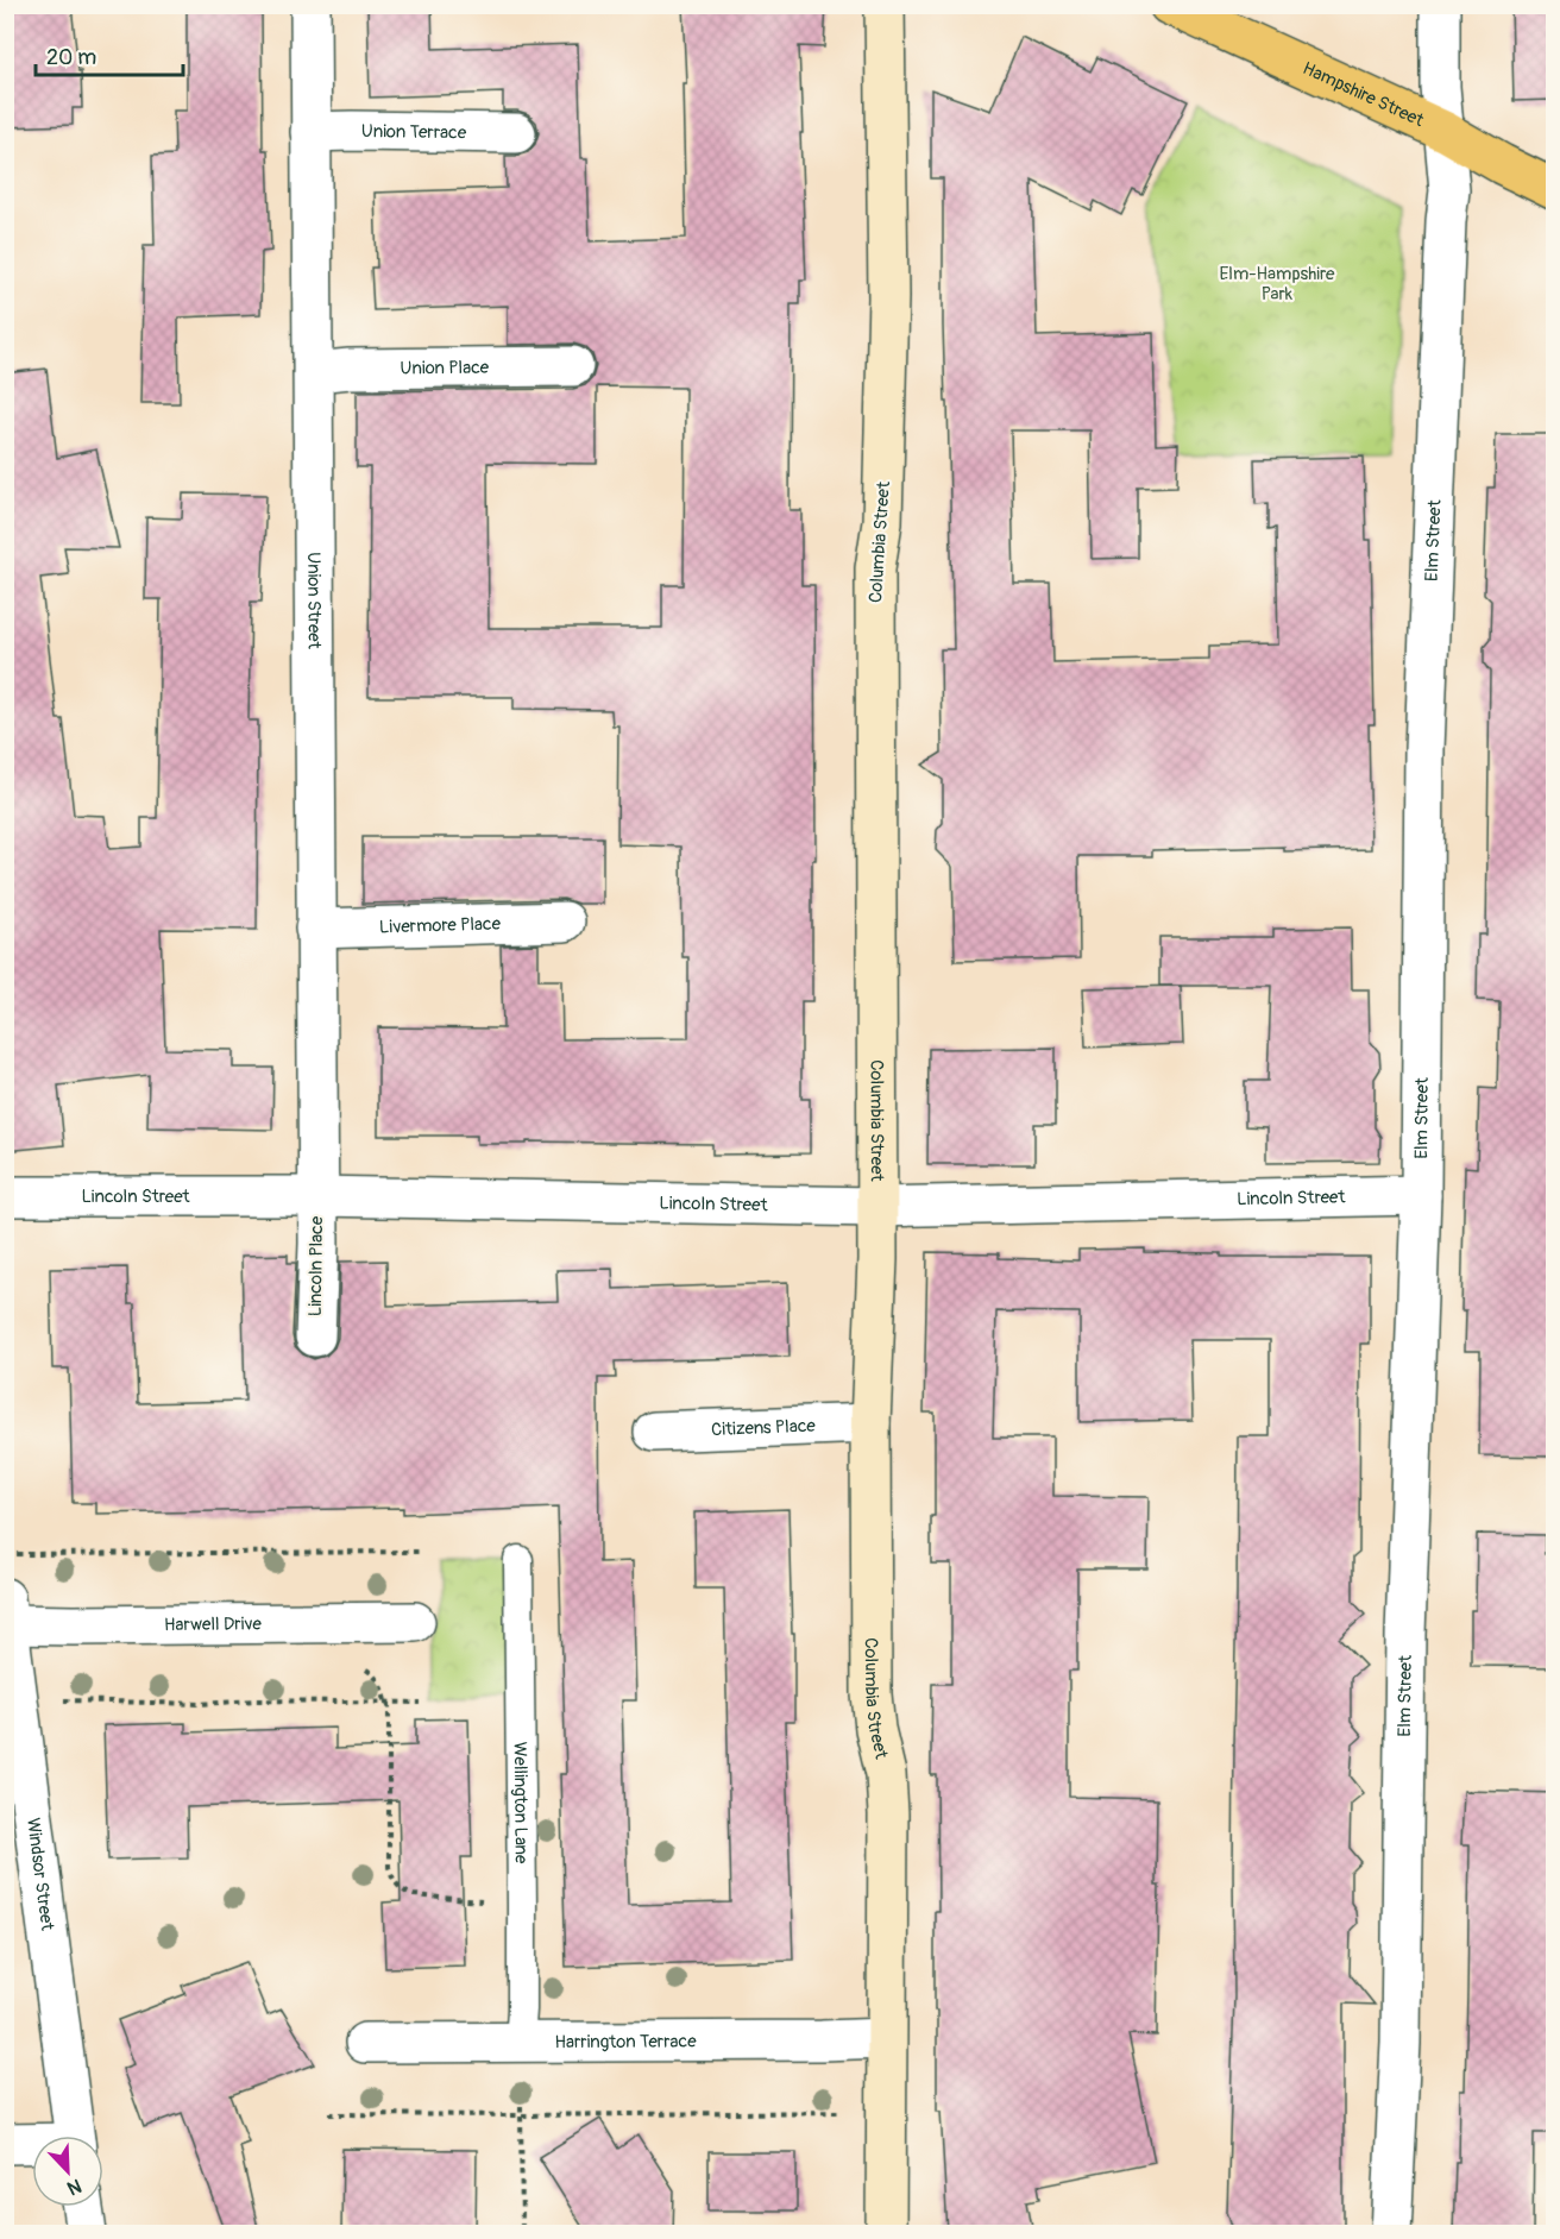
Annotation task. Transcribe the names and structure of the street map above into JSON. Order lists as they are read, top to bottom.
{
  "streets": {
    "main road": ["Hampshire Street", "Columbia Street"],
    "street": [
      "Union Terrace",
      "Union Place",
      "Elm Street",
      "Union Street",
      "Livermore Place",
      "Lincoln Street",
      "Lincoln Place",
      "Citizens Place",
      "Harwell Drive",
      "Wellington Lane",
      "Windsor Street",
      "Harrington Terrace"
    ]
  },
  "crossings": [
    ["Hampshire Street", "Elm Street"],
    ["Union Terrace", "Union Street"],
    ["Union Place", "Union Street"],
    ["Elm Street", "Lincoln Street"],
    ["Columbia Street", "Lincoln Street"],
    ["Columbia Street", "Citizens Place"],
    ["Columbia Street", "Harrington Terrace"],
    ["Union Street", "Livermore Place"],
    ["Union Street", "Lincoln Street"],
    ["Union Street", "Lincoln Place"],
    ["Lincoln Street", "Lincoln Place"],
    ["Harwell Drive", "Windsor Street"],
    ["Wellington Lane", "Harrington Terrace"]
  ],
  "parks": ["Elm-Hampshire Park"],
  "scale_bar": "20 m",
  "north": "bottom right"
}
